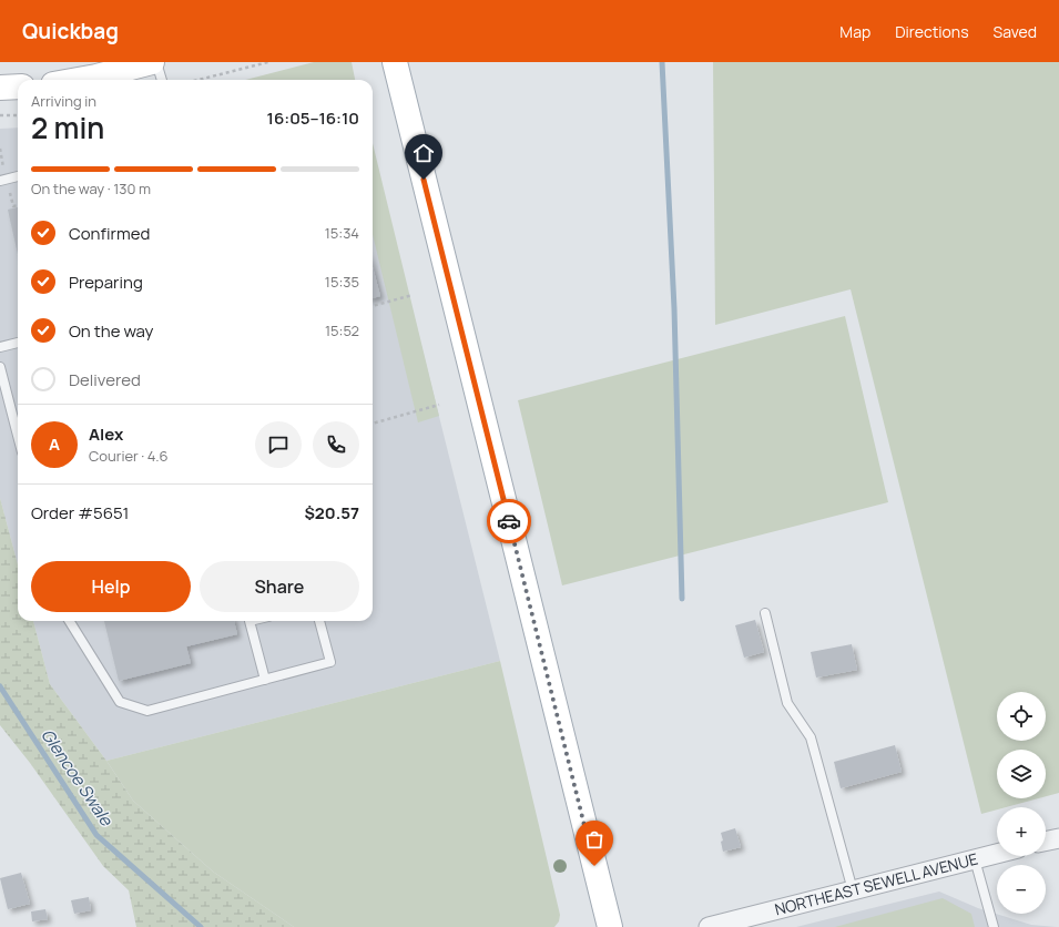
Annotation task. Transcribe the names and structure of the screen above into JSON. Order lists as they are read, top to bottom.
{
  "streets": {
    "street": ["NORTHEAST SEWELL AVENUE"]
  },
  "water": ["Glencoe Swale"],
  "page": {
    "header": "Quickbag",
    "nav": ["Map", "Directions", "Saved"],
    "heading": ["2 min", "Arriving in", "16:05–16:10"],
    "panel": [
      "Alex",
      "Courier · 4.6",
      "Order #5651",
      "$20.57"
    ],
    "bar": "On the way · 130 m",
    "list": [
      ["Confirmed", "15:34"],
      ["Preparing", "15:35"],
      ["On the way", "15:52"],
      "Delivered"
    ],
    "round": "A",
    "buttons": ["Help", "Share"],
    "map_buttons": ["+", "−"]
  }
}
